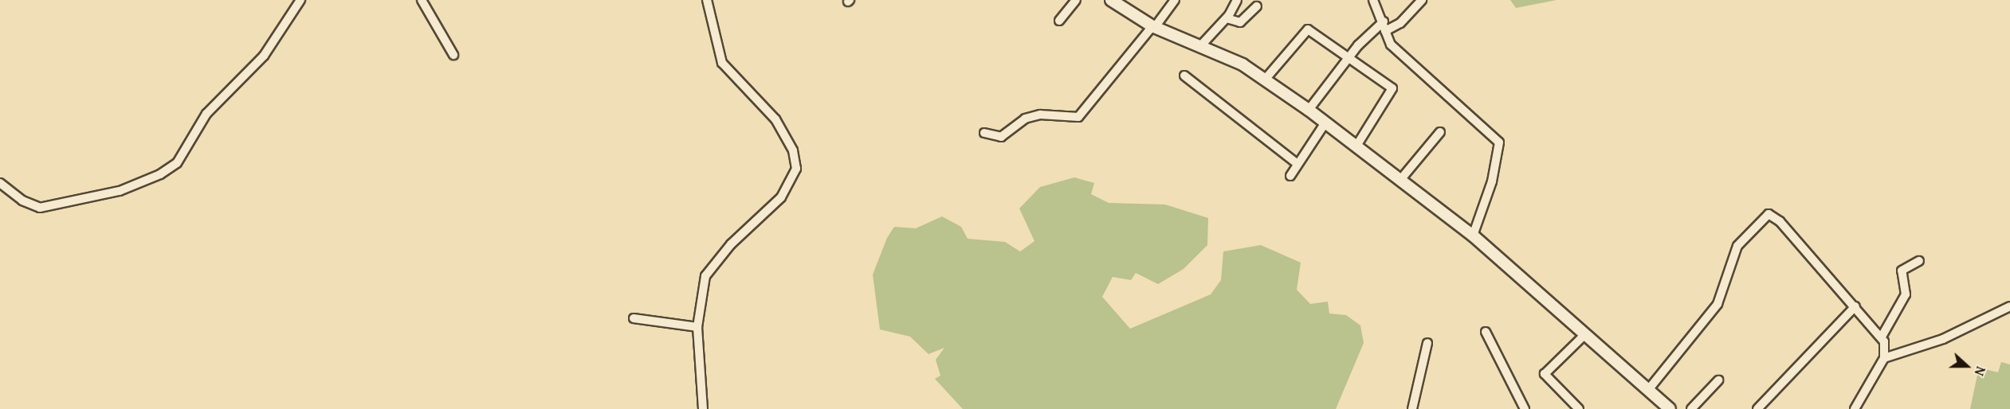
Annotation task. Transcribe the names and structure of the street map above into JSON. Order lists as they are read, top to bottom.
{
  "north": "right"
}
